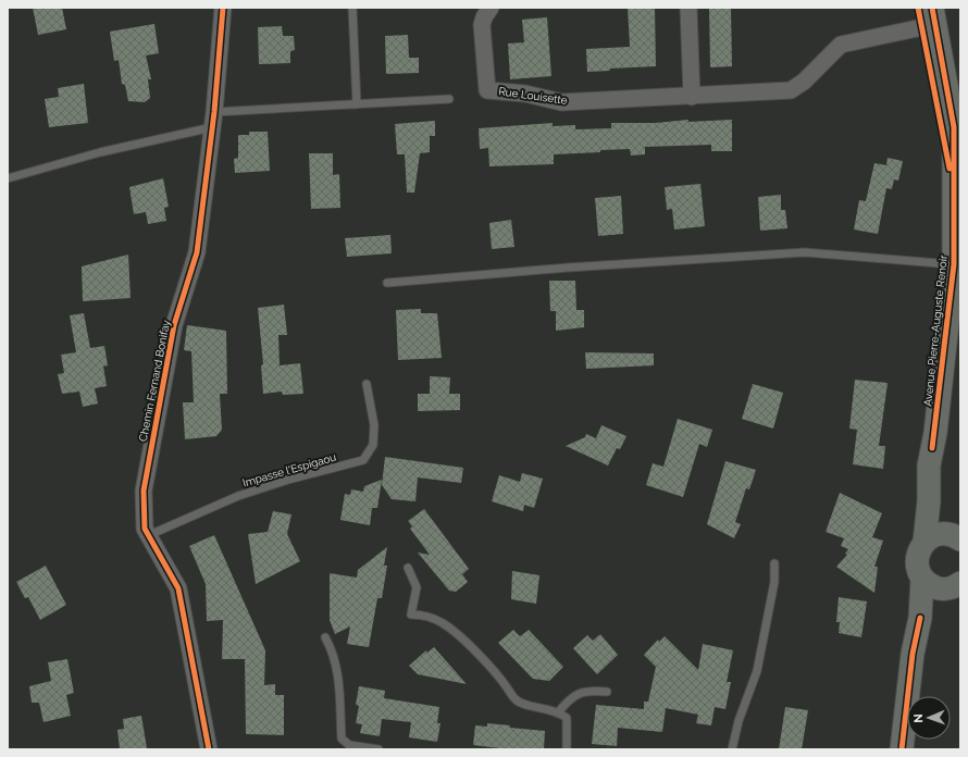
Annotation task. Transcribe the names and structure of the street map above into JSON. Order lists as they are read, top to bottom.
{
  "streets": {
    "main road": ["Avenue Pierre-Auguste Renoir"],
    "street": ["Rue Louisette", "Chemin Fernand Bonifay"],
    "lane": ["Impasse l'Espigaou"]
  },
  "crossings": [
    ["Rue Louisette", "Avenue Pierre-Auguste Renoir"],
    ["Chemin Fernand Bonifay", "Impasse l'Espigaou"]
  ],
  "north": "left"
}
